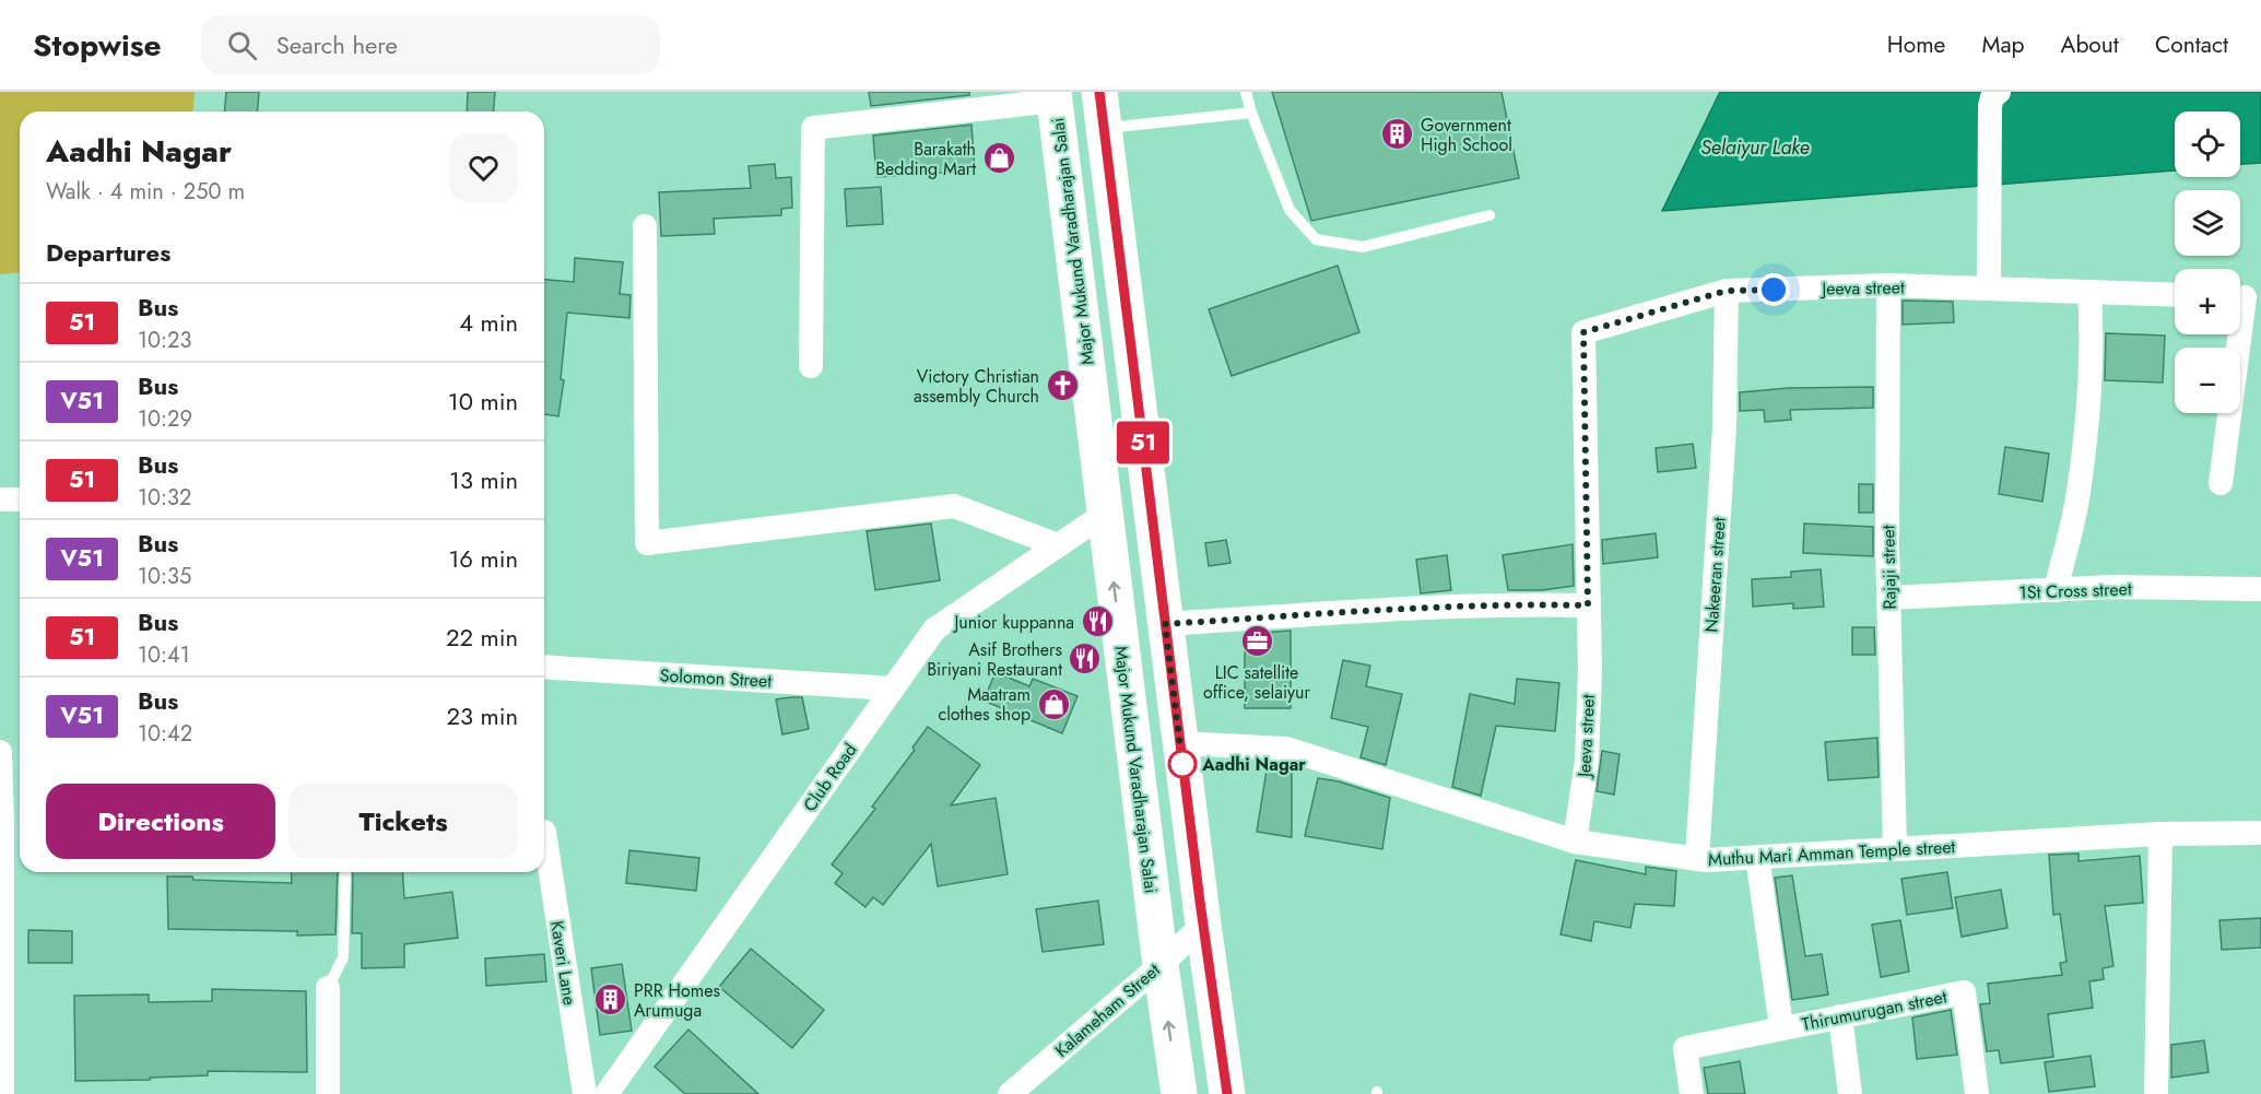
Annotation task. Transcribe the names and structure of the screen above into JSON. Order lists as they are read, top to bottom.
{
  "streets": {
    "main road": ["Major Mukund Varadharajan Salai"],
    "street": [
      "Jeeva street",
      "Rajaji street",
      "Nakeeran street",
      "1St Cross street",
      "Solomon Street",
      "Club Road",
      "Muthu Mari Amman Temple street",
      "Kaveri Lane",
      "Kalameham Street",
      "Thirumurugan street"
    ]
  },
  "crossings": [
    ["Major Mukund Varadharajan Salai", "Club Road"],
    ["Major Mukund Varadharajan Salai", "Kalameham Street"],
    ["Jeeva street", "Rajaji street"],
    ["Jeeva street", "Nakeeran street"],
    ["Jeeva street", "Muthu Mari Amman Temple street"],
    ["Rajaji street", "1St Cross street"],
    ["Rajaji street", "Muthu Mari Amman Temple street"],
    ["Nakeeran street", "Muthu Mari Amman Temple street"],
    ["Solomon Street", "Club Road"]
  ],
  "water": ["Selaiyur Lake"],
  "places": {
    "building": ["Government High School", "PRR Homes Arumuga"],
    "shop": ["Barakath Bedding Mart", "Maatram clothes shop"],
    "church": ["Victory Christian assembly Church"],
    "restaurant": ["Junior kuppanna", "Asif Brothers Biriyani Restaurant"],
    "office": ["LIC satellite office, selaiyur"],
    "other": ["Aadhi Nagar"]
  },
  "lines": ["bus line 51"],
  "page": {
    "header": "Stopwise",
    "search": "Search here",
    "nav": [
      "Home",
      "Map",
      "About",
      "Contact"
    ],
    "on_map": "51",
    "map_buttons": ["+", "−"],
    "heading": [
      ["Aadhi Nagar", "Walk · 4 min · 250 m"],
      "Departures"
    ],
    "list": [
      {
        "mark": "51",
        "name": "Bus",
        "note": "10:23",
        "value": "4 min"
      },
      {
        "mark": "V51",
        "name": "Bus",
        "note": "10:29",
        "value": "10 min"
      },
      {
        "mark": "51",
        "name": "Bus",
        "note": "10:32",
        "value": "13 min"
      },
      {
        "mark": "V51",
        "name": "Bus",
        "note": "10:35",
        "value": "16 min"
      },
      {
        "mark": "51",
        "name": "Bus",
        "note": "10:41",
        "value": "22 min"
      },
      {
        "mark": "V51",
        "name": "Bus",
        "note": "10:42",
        "value": "23 min"
      }
    ],
    "buttons": ["Directions", "Tickets"]
  }
}
